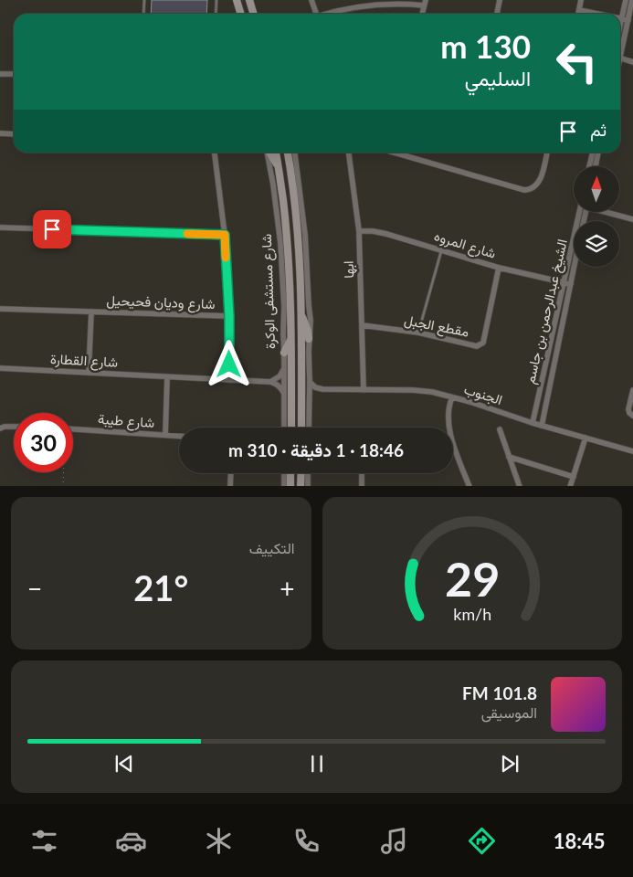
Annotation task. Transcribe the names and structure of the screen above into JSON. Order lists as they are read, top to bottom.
{
  "streets": {
    "street": [
      "شارع المروه",
      "ابها",
      "شارع مستشفى الوكرة",
      "شارع وديان فحيحيل",
      "الشيخ عبدالرحمن بن جاسم",
      "مقطع الجبل",
      "شارع القطارة",
      "الجنوب",
      "شارع طيبة"
    ]
  },
  "crossings": [
    ["شارع المروه", "ابها"],
    ["شارع المروه", "الشيخ عبدالرحمن بن جاسم"],
    ["شارع المروه", "مقطع الجبل"],
    ["ابها", "مقطع الجبل"],
    ["ابها", "الجنوب"],
    ["شارع وديان فحيحيل", "شارع القطارة"],
    ["الشيخ عبدالرحمن بن جاسم", "الجنوب"]
  ],
  "north": "top",
  "page": {
    "turn": ["130 m", "السليمي"],
    "then": "ثم",
    "limit": "30",
    "trip": "18:46 · 1 دقيقة · 310 m",
    "tile": "التكييف",
    "heat": ["−", "21°", "+"],
    "song": ["101.8 FM", "الموسيقى"],
    "tabs": "18:45",
    "gauge": ["29", "km/h"]
  }
}
